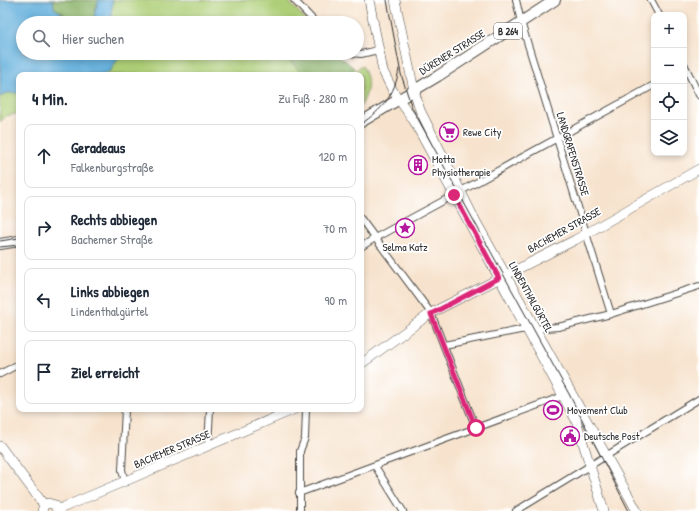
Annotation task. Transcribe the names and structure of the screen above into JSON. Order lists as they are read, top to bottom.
{
  "streets": {
    "main road": [
      "B 264",
      "DÜRENER STRASSE",
      "BACHEMER STRASSE",
      "LINDENTHALGÜRTEL"
    ],
    "street": ["LANDGRAFENSTRASSE"]
  },
  "crossings": [
    ["DÜRENER STRASSE", "LANDGRAFENSTRASSE"],
    ["DÜRENER STRASSE", "LINDENTHALGÜRTEL"],
    ["LANDGRAFENSTRASSE", "BACHEMER STRASSE"],
    ["BACHEMER STRASSE", "LINDENTHALGÜRTEL"]
  ],
  "places": {
    "supermarket": ["Rewe City"],
    "building": ["Motta Physiotherapie"],
    "place": ["Selma Katz"],
    "sports": ["Movement Club"],
    "public building": ["Deutsche Post"]
  },
  "page": {
    "map_buttons": ["+", "−"],
    "search": "Hier suchen",
    "heading": ["4 Min.", "Zu Fuß · 280 m"],
    "list": [
      ["Geradeaus", "Falkenburgstraße", "120 m"],
      ["Rechts abbiegen", "Bachemer Straße", "70 m"],
      ["Links abbiegen", "Lindenthalgürtel", "90 m"],
      "Ziel erreicht"
    ]
  }
}
